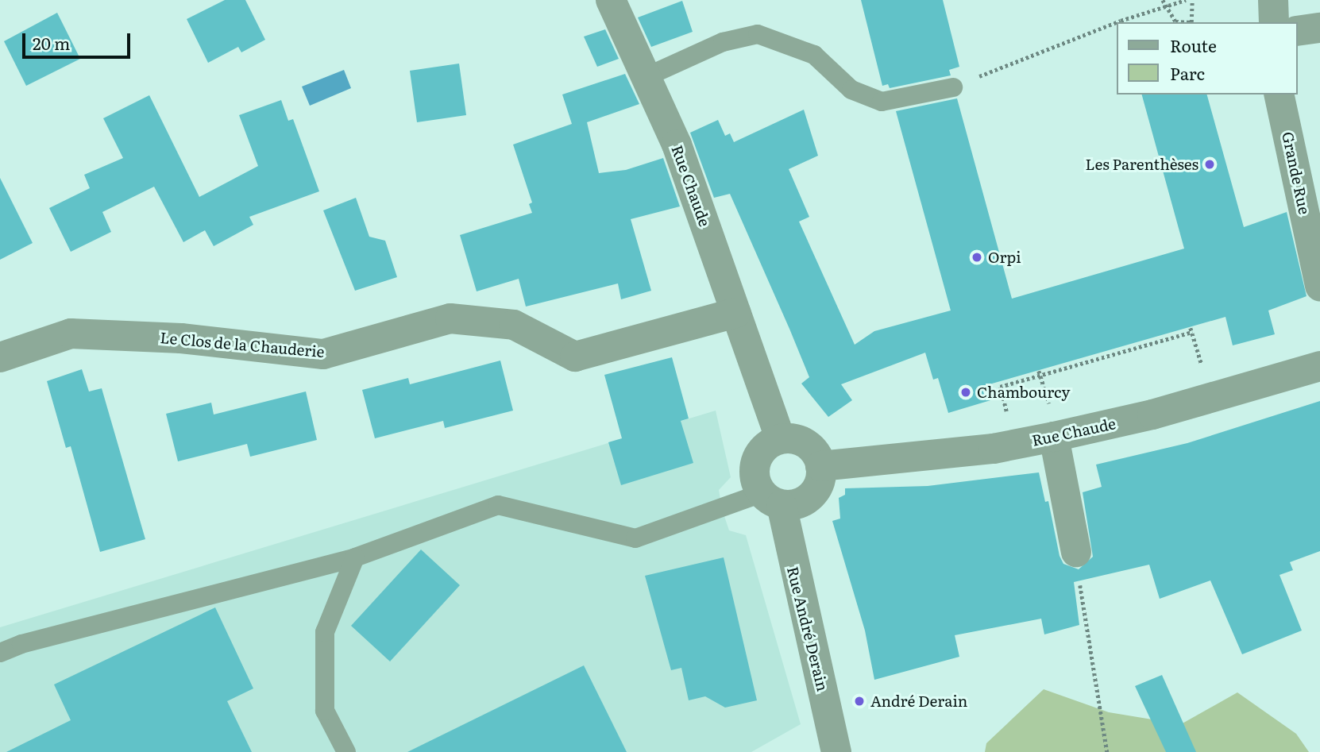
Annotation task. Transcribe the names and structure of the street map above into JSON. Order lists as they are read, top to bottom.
{
  "streets": {
    "street": [
      "Grande Rue",
      "Rue Chaude",
      "Le Clos de la Chauderie",
      "Rue André Derain"
    ]
  },
  "crossings": [
    ["Rue Chaude", "Le Clos de la Chauderie"],
    ["Rue Chaude", "Rue André Derain"]
  ],
  "places": [
    "Les Parenthèses",
    "Orpi",
    "Chambourcy",
    "André Derain"
  ],
  "legend": ["Route", "Parc"],
  "scale_bar": "20 m"
}
